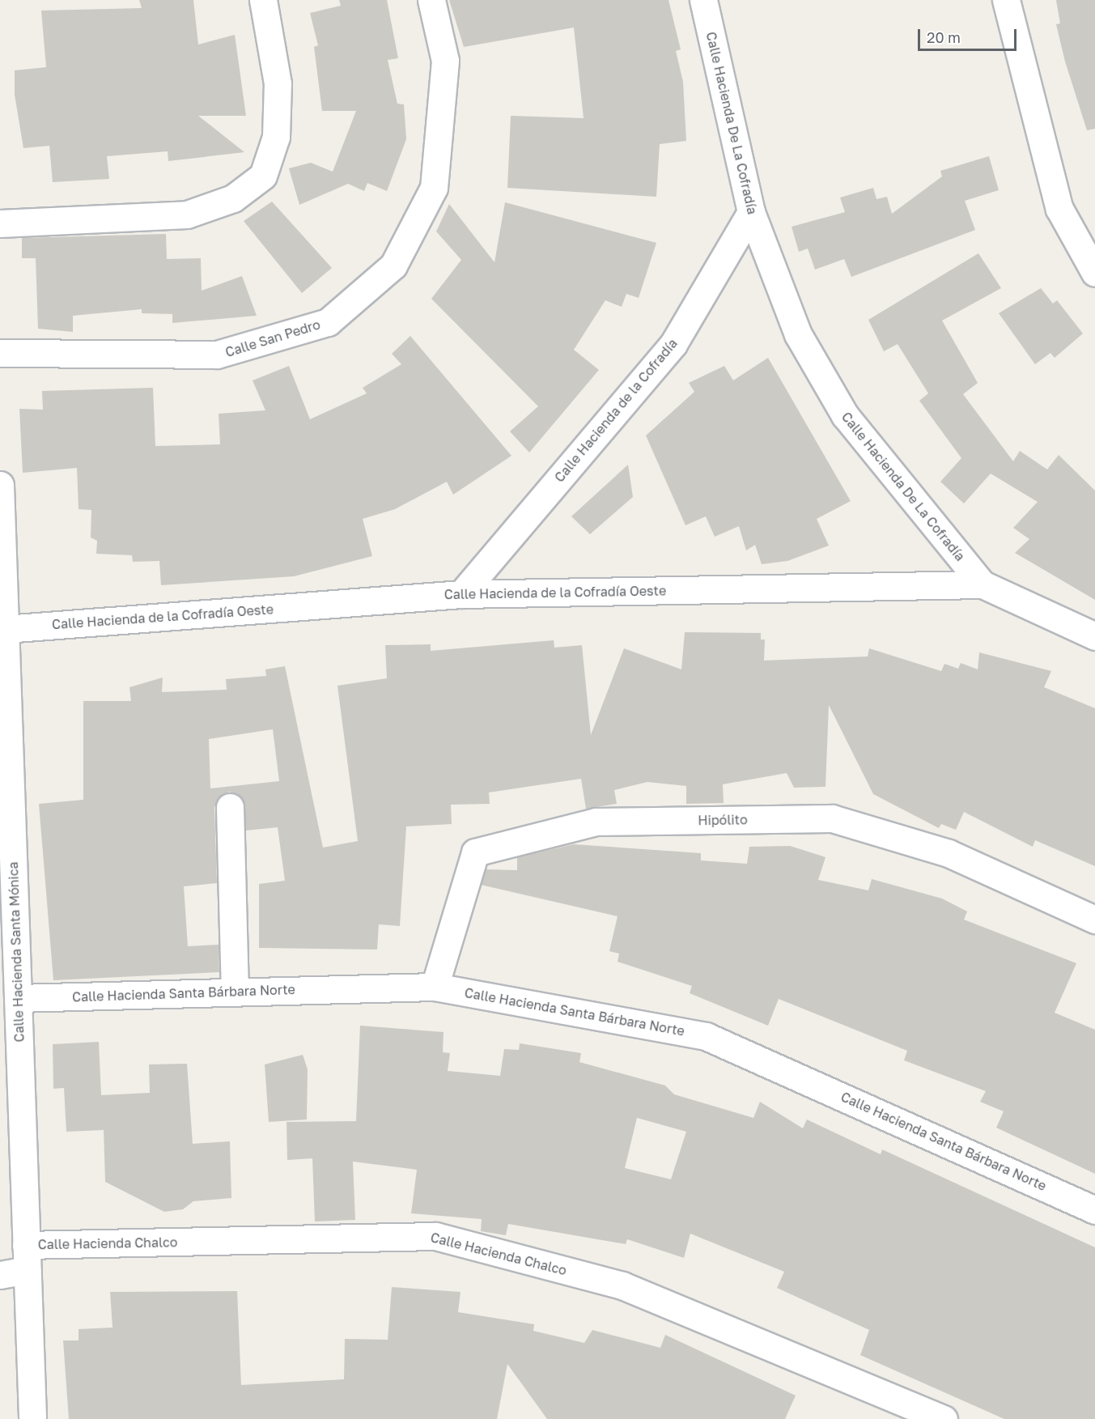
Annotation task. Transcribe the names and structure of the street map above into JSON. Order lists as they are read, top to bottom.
{
  "streets": {
    "street": [
      "Calle Hacienda De La Cofradía",
      "Calle San Pedro",
      "Calle Hacienda de la Cofradía",
      "Calle Hacienda de la Cofradía Oeste",
      "Hipólito",
      "Calle Hacienda Santa Mónica",
      "Calle Hacienda Santa Bárbara Norte",
      "Calle Hacienda Chalco"
    ]
  },
  "crossings": [
    ["Calle Hacienda De La Cofradía", "Calle Hacienda de la Cofradía"],
    ["Calle Hacienda De La Cofradía", "Calle Hacienda de la Cofradía Oeste"],
    ["Calle Hacienda de la Cofradía", "Calle Hacienda de la Cofradía Oeste"],
    ["Calle Hacienda de la Cofradía Oeste", "Calle Hacienda Santa Mónica"],
    ["Hipólito", "Calle Hacienda Santa Bárbara Norte"],
    ["Calle Hacienda Santa Mónica", "Calle Hacienda Santa Bárbara Norte"],
    ["Calle Hacienda Santa Mónica", "Calle Hacienda Chalco"]
  ],
  "scale_bar": "20 m"
}
